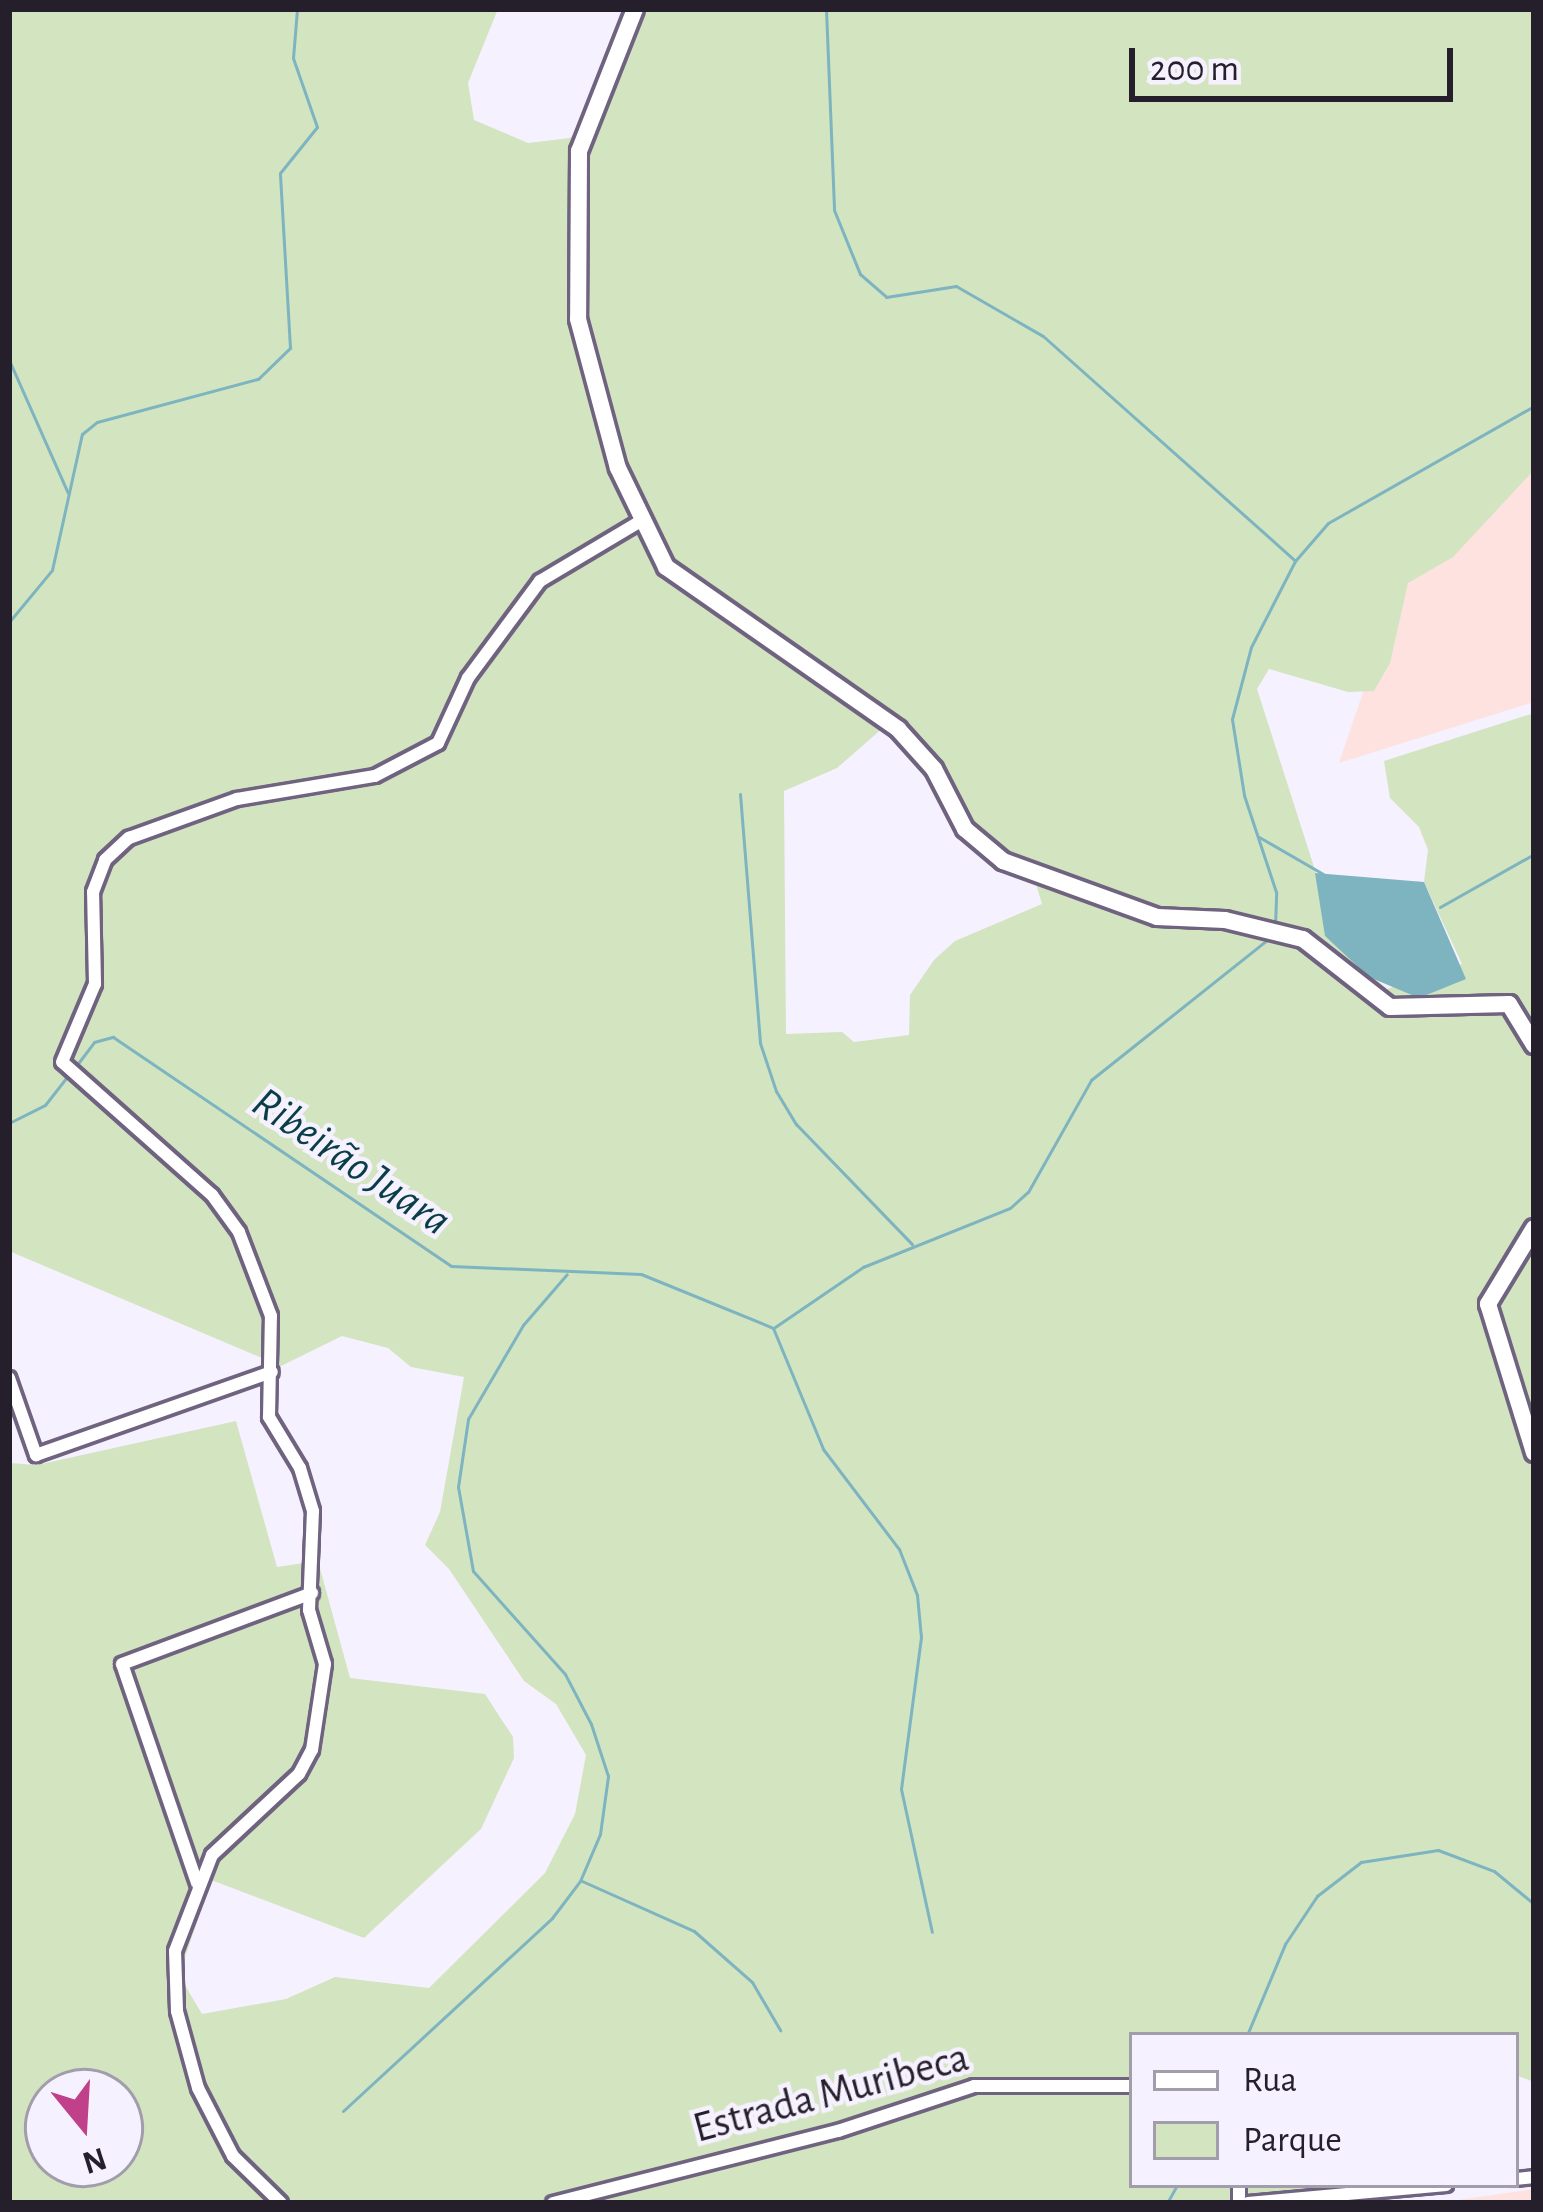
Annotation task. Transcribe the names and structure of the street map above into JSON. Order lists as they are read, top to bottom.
{
  "streets": {
    "street": ["Estrada Muribeca"]
  },
  "water": ["Ribeirão Juara"],
  "legend": ["Rua", "Parque"],
  "scale_bar": "200 m",
  "north": "bottom"
}
